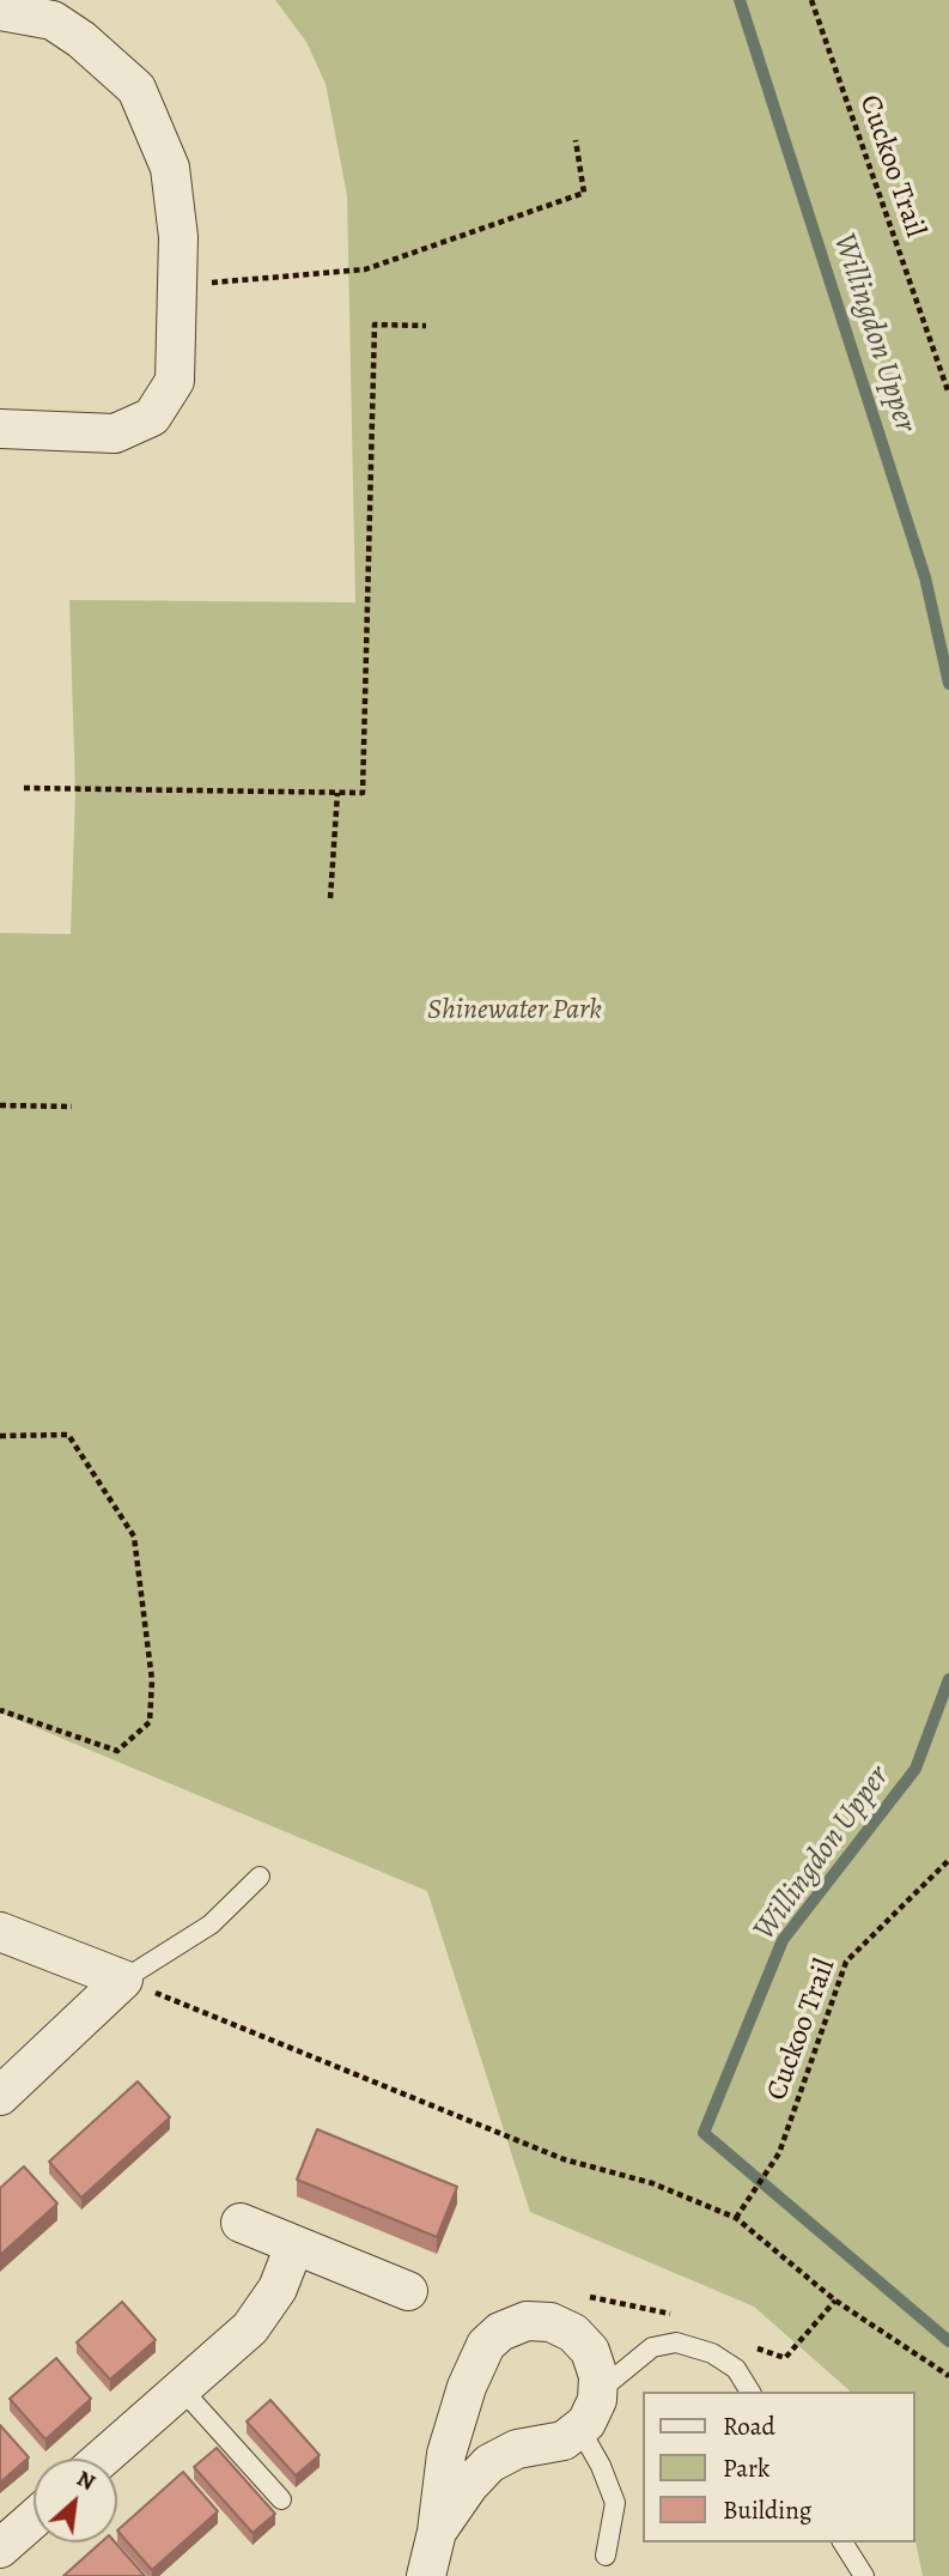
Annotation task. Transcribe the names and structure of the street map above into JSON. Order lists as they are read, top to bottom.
{
  "streets": {
    "path": ["Cuckoo Trail"]
  },
  "water": ["Willingdon Upper"],
  "parks": ["Shinewater Park"],
  "legend": ["Road", "Park", "Building"],
  "north": "top right"
}
